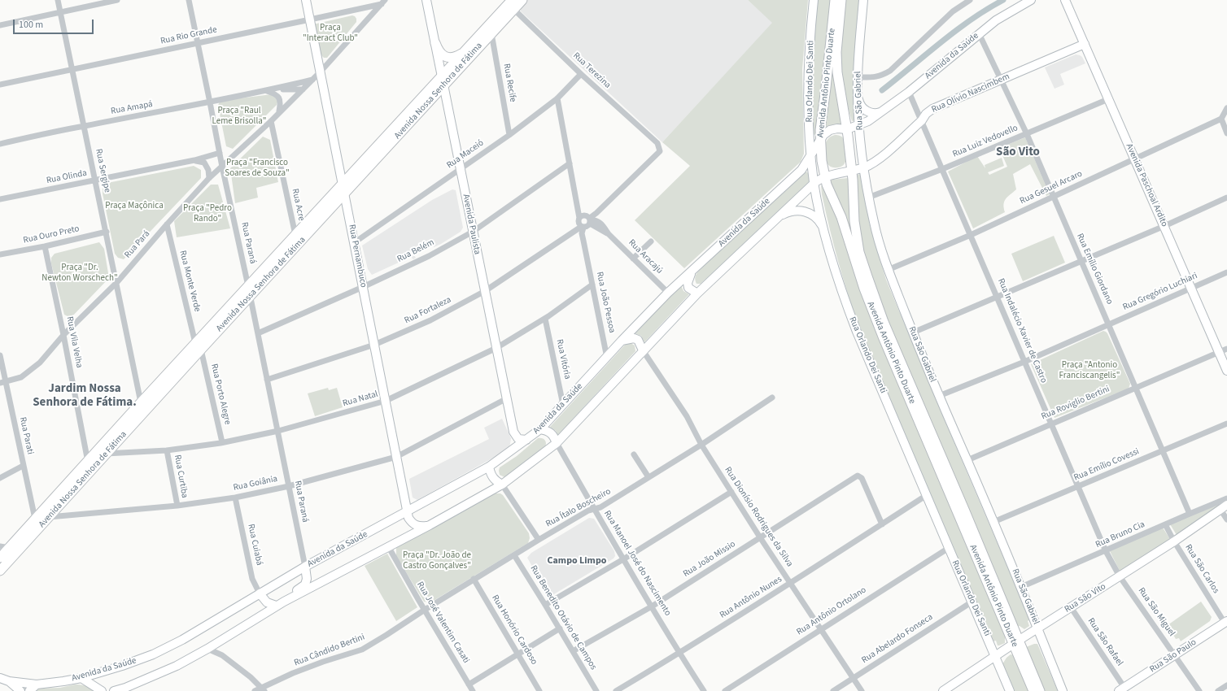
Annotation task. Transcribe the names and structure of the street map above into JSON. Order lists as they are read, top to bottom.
{
  "streets": {
    "main road": [
      "Avenida da Saúde",
      "Rua Orlando Dei Santi",
      "Avenida Antônio Pinto Duarte",
      "Avenida Nossa Senhora de Fátima",
      "Rua Olívio Nascimbem",
      "Rua São Gabriel",
      "Avenida Paschoal Ardito",
      "Avenida Paulista",
      "Rua Pernambuco",
      "Rua São Vito",
      "Rua São Paulo"
    ],
    "street": [
      "Rua Rio Grande",
      "Rua Terezina",
      "Rua Recife",
      "Rua Amapá",
      "Rua Luiz Vedovello",
      "Rua Maceió",
      "Rua Sergipe",
      "Rua Olinda",
      "Rua Gesuel Arcaro",
      "Rua Acre",
      "Rua Ouro Preto",
      "Rua Paraná",
      "Rua Pará",
      "Rua Belém",
      "Rua Aracajú",
      "Rua Emílio Giordano",
      "Rua Monte Verde",
      "Rua Gregório Luchiari",
      "Rua João Pessoa",
      "Rua Fortaleza",
      "Rua Indalécio Xavier de Castro",
      "Rua Vila Velha",
      "Rua Vitória",
      "Rua Porto Alegre",
      "Rua Natal",
      "Rua Roviglio Bertini",
      "Rua Parati",
      "Rua Emílio Covessi",
      "Rua Curtiba",
      "Rua Goiânia",
      "Rua Ítalo Boscheiro",
      "Rua Dionísio Rodrigues da Silva",
      "Rua Bruno Cia",
      "Rua Cuiabá",
      "Rua João Missio",
      "Rua Manoel José do Nascimento",
      "Rua São Carlos",
      "Rua Antônio Nunes",
      "Rua Antônio Ortolano",
      "Rua São Miguel",
      "Rua Benedito Otávio de Campos",
      "Rua José Valentim Casati",
      "Rua Honório Cardoso",
      "Rua Abelardo Fonseca",
      "Rua São Rafael",
      "Rua Cândido Bertini"
    ]
  },
  "crossings": [
    ["Rua Rio Grande", "Rua Sergipe"],
    ["Rua Rio Grande", "Rua Paraná"],
    ["Rua Rio Grande", "Rua Pará"],
    ["Rua Rio Grande", "Rua Pernambuco"],
    ["Avenida da Saúde", "Rua Orlando Dei Santi"],
    ["Avenida da Saúde", "Avenida Antônio Pinto Duarte"],
    ["Avenida da Saúde", "Rua Olívio Nascimbem"],
    ["Avenida da Saúde", "Rua São Gabriel"],
    ["Avenida da Saúde", "Avenida Paulista"],
    ["Avenida da Saúde", "Rua Paraná"],
    ["Avenida da Saúde", "Rua Pernambuco"],
    ["Avenida da Saúde", "Rua Aracajú"],
    ["Avenida da Saúde", "Rua Emílio Giordano"],
    ["Avenida da Saúde", "Rua João Pessoa"],
    ["Avenida da Saúde", "Rua Indalécio Xavier de Castro"],
    ["Avenida da Saúde", "Rua Vitória"],
    ["Avenida da Saúde", "Rua Dionísio Rodrigues da Silva"],
    ["Avenida da Saúde", "Rua Cuiabá"],
    ["Avenida da Saúde", "Rua Manoel José do Nascimento"],
    ["Avenida da Saúde", "Rua José Valentim Casati"],
    ["Rua Terezina", "Avenida Nossa Senhora de Fátima"],
    ["Rua Terezina", "Rua Maceió"],
    ["Rua Terezina", "Rua Fortaleza"],
    ["Rua Orlando Dei Santi", "Rua Antônio Nunes"],
    ["Rua Orlando Dei Santi", "Rua São Vito"],
    ["Rua Orlando Dei Santi", "Rua Antônio Ortolano"],
    ["Rua Orlando Dei Santi", "Rua Abelardo Fonseca"],
    ["Rua Recife", "Avenida Nossa Senhora de Fátima"],
    ["Rua Recife", "Rua Maceió"],
    ["Avenida Antônio Pinto Duarte", "Rua Olívio Nascimbem"],
    ["Avenida Antônio Pinto Duarte", "Rua São Vito"],
    ["Avenida Nossa Senhora de Fátima", "Rua Sergipe"],
    ["Avenida Nossa Senhora de Fátima", "Rua Acre"],
    ["Avenida Nossa Senhora de Fátima", "Avenida Paulista"],
    ["Avenida Nossa Senhora de Fátima", "Rua Paraná"],
    ["Avenida Nossa Senhora de Fátima", "Rua Pernambuco"],
    ["Avenida Nossa Senhora de Fátima", "Rua Monte Verde"],
    ["Avenida Nossa Senhora de Fátima", "Rua Vila Velha"],
    ["Avenida Nossa Senhora de Fátima", "Rua Porto Alegre"],
    ["Avenida Nossa Senhora de Fátima", "Rua Natal"],
    ["Avenida Nossa Senhora de Fátima", "Rua Parati"],
    ["Avenida Nossa Senhora de Fátima", "Rua Goiânia"],
    ["Rua Olívio Nascimbem", "Rua São Gabriel"],
    ["Rua Olívio Nascimbem", "Avenida Paschoal Ardito"],
    ["Rua Olívio Nascimbem", "Rua Emílio Giordano"],
    ["Rua Olívio Nascimbem", "Rua Indalécio Xavier de Castro"],
    ["Rua São Gabriel", "Rua Luiz Vedovello"],
    ["Rua São Gabriel", "Rua Gesuel Arcaro"],
    ["Rua São Gabriel", "Rua Gregório Luchiari"],
    ["Rua São Gabriel", "Rua Roviglio Bertini"],
    ["Rua São Gabriel", "Rua Emílio Covessi"],
    ["Rua São Gabriel", "Rua Bruno Cia"],
    ["Rua São Gabriel", "Rua São Vito"],
    ["Rua Amapá", "Rua Sergipe"],
    ["Rua Amapá", "Rua Paraná"],
    ["Rua Amapá", "Rua Pará"],
    ["Rua Luiz Vedovello", "Avenida Paschoal Ardito"],
    ["Rua Luiz Vedovello", "Rua Emílio Giordano"],
    ["Rua Luiz Vedovello", "Rua Indalécio Xavier de Castro"],
    ["Rua Maceió", "Avenida Paulista"],
    ["Rua Maceió", "Rua Pernambuco"],
    ["Rua Maceió", "Rua João Pessoa"],
    ["Rua Sergipe", "Rua Olinda"],
    ["Rua Sergipe", "Rua Ouro Preto"],
    ["Rua Sergipe", "Rua Pará"],
    ["Rua Olinda", "Rua Paraná"],
    ["Avenida Paschoal Ardito", "Rua Gesuel Arcaro"],
    ["Avenida Paschoal Ardito", "Rua Gregório Luchiari"],
    ["Avenida Paschoal Ardito", "Rua Roviglio Bertini"],
    ["Rua Gesuel Arcaro", "Rua Emílio Giordano"],
    ["Rua Gesuel Arcaro", "Rua Indalécio Xavier de Castro"],
    ["Rua Acre", "Rua Pará"],
    ["Avenida Paulista", "Rua Belém"],
    ["Avenida Paulista", "Rua Fortaleza"],
    ["Avenida Paulista", "Rua Natal"],
    ["Avenida Paulista", "Rua Goiânia"],
    ["Rua Ouro Preto", "Rua Vila Velha"],
    ["Rua Paraná", "Rua Pará"],
    ["Rua Paraná", "Rua Belém"],
    ["Rua Paraná", "Rua Fortaleza"],
    ["Rua Paraná", "Rua Natal"],
    ["Rua Paraná", "Rua Goiânia"],
    ["Rua Pará", "Rua Pernambuco"],
    ["Rua Pará", "Rua Monte Verde"],
    ["Rua Pará", "Rua Vila Velha"],
    ["Rua Pará", "Rua Parati"],
    ["Rua Belém", "Rua Pernambuco"],
    ["Rua Belém", "Rua João Pessoa"],
    ["Rua Pernambuco", "Rua Fortaleza"],
    ["Rua Pernambuco", "Rua Natal"],
    ["Rua Pernambuco", "Rua Goiânia"],
    ["Rua Aracajú", "Rua João Pessoa"],
    ["Rua Aracajú", "Rua Fortaleza"],
    ["Rua Emílio Giordano", "Rua Gregório Luchiari"],
    ["Rua Emílio Giordano", "Rua Roviglio Bertini"],
    ["Rua Emílio Giordano", "Rua Emílio Covessi"],
    ["Rua Emílio Giordano", "Rua Bruno Cia"],
    ["Rua Monte Verde", "Rua Porto Alegre"],
    ["Rua Gregório Luchiari", "Rua Indalécio Xavier de Castro"],
    ["Rua João Pessoa", "Rua Fortaleza"],
    ["Rua João Pessoa", "Rua Natal"],
    ["Rua Indalécio Xavier de Castro", "Rua Roviglio Bertini"],
    ["Rua Indalécio Xavier de Castro", "Rua Emílio Covessi"],
    ["Rua Indalécio Xavier de Castro", "Rua Bruno Cia"],
    ["Rua Indalécio Xavier de Castro", "Rua São Vito"],
    ["Rua Indalécio Xavier de Castro", "Rua São Miguel"],
    ["Rua Vitória", "Rua Natal"],
    ["Rua Porto Alegre", "Rua Natal"],
    ["Rua Natal", "Rua Curtiba"],
    ["Rua Curtiba", "Rua Goiânia"],
    ["Rua Goiânia", "Rua Cuiabá"],
    ["Rua Ítalo Boscheiro", "Rua Dionísio Rodrigues da Silva"],
    ["Rua Ítalo Boscheiro", "Rua Manoel José do Nascimento"],
    ["Rua Ítalo Boscheiro", "Rua Benedito Otávio de Campos"],
    ["Rua Ítalo Boscheiro", "Rua José Valentim Casati"],
    ["Rua Ítalo Boscheiro", "Rua Honório Cardoso"],
    ["Rua Ítalo Boscheiro", "Rua Cândido Bertini"],
    ["Rua Dionísio Rodrigues da Silva", "Rua João Missio"],
    ["Rua Dionísio Rodrigues da Silva", "Rua Antônio Nunes"],
    ["Rua Dionísio Rodrigues da Silva", "Rua Antônio Ortolano"],
    ["Rua Dionísio Rodrigues da Silva", "Rua Abelardo Fonseca"],
    ["Rua Bruno Cia", "Rua São Carlos"],
    ["Rua João Missio", "Rua Manoel José do Nascimento"],
    ["Rua João Missio", "Rua Antônio Nunes"],
    ["Rua João Missio", "Rua Benedito Otávio de Campos"],
    ["Rua Manoel José do Nascimento", "Rua Antônio Nunes"],
    ["Rua São Carlos", "Rua São Vito"],
    ["Rua São Carlos", "Rua São Paulo"],
    ["Rua São Vito", "Rua São Miguel"],
    ["Rua São Vito", "Rua São Rafael"],
    ["Rua São Miguel", "Rua São Paulo"],
    ["Rua José Valentim Casati", "Rua Cândido Bertini"],
    ["Rua São Rafael", "Rua São Paulo"]
  ],
  "districts": ["São Vito", "Jardim Nossa Senhora de Fátima.", "Campo Limpo"],
  "parks": [
    "Praça \"Interact Club\"",
    "Praça \"Raul Leme Brisolla\"",
    "Praça \"Francisco Soares de Souza\"",
    "Praça Maçônica",
    "Praça \"Pedro Rando\"",
    "Praça \"Dr. Newton Worschech\"",
    "Praça \"Antonio Franciscangelis\"",
    "Praça \"Dr. João de Castro Gonçalves\""
  ],
  "scale_bar": "100 m"
}
